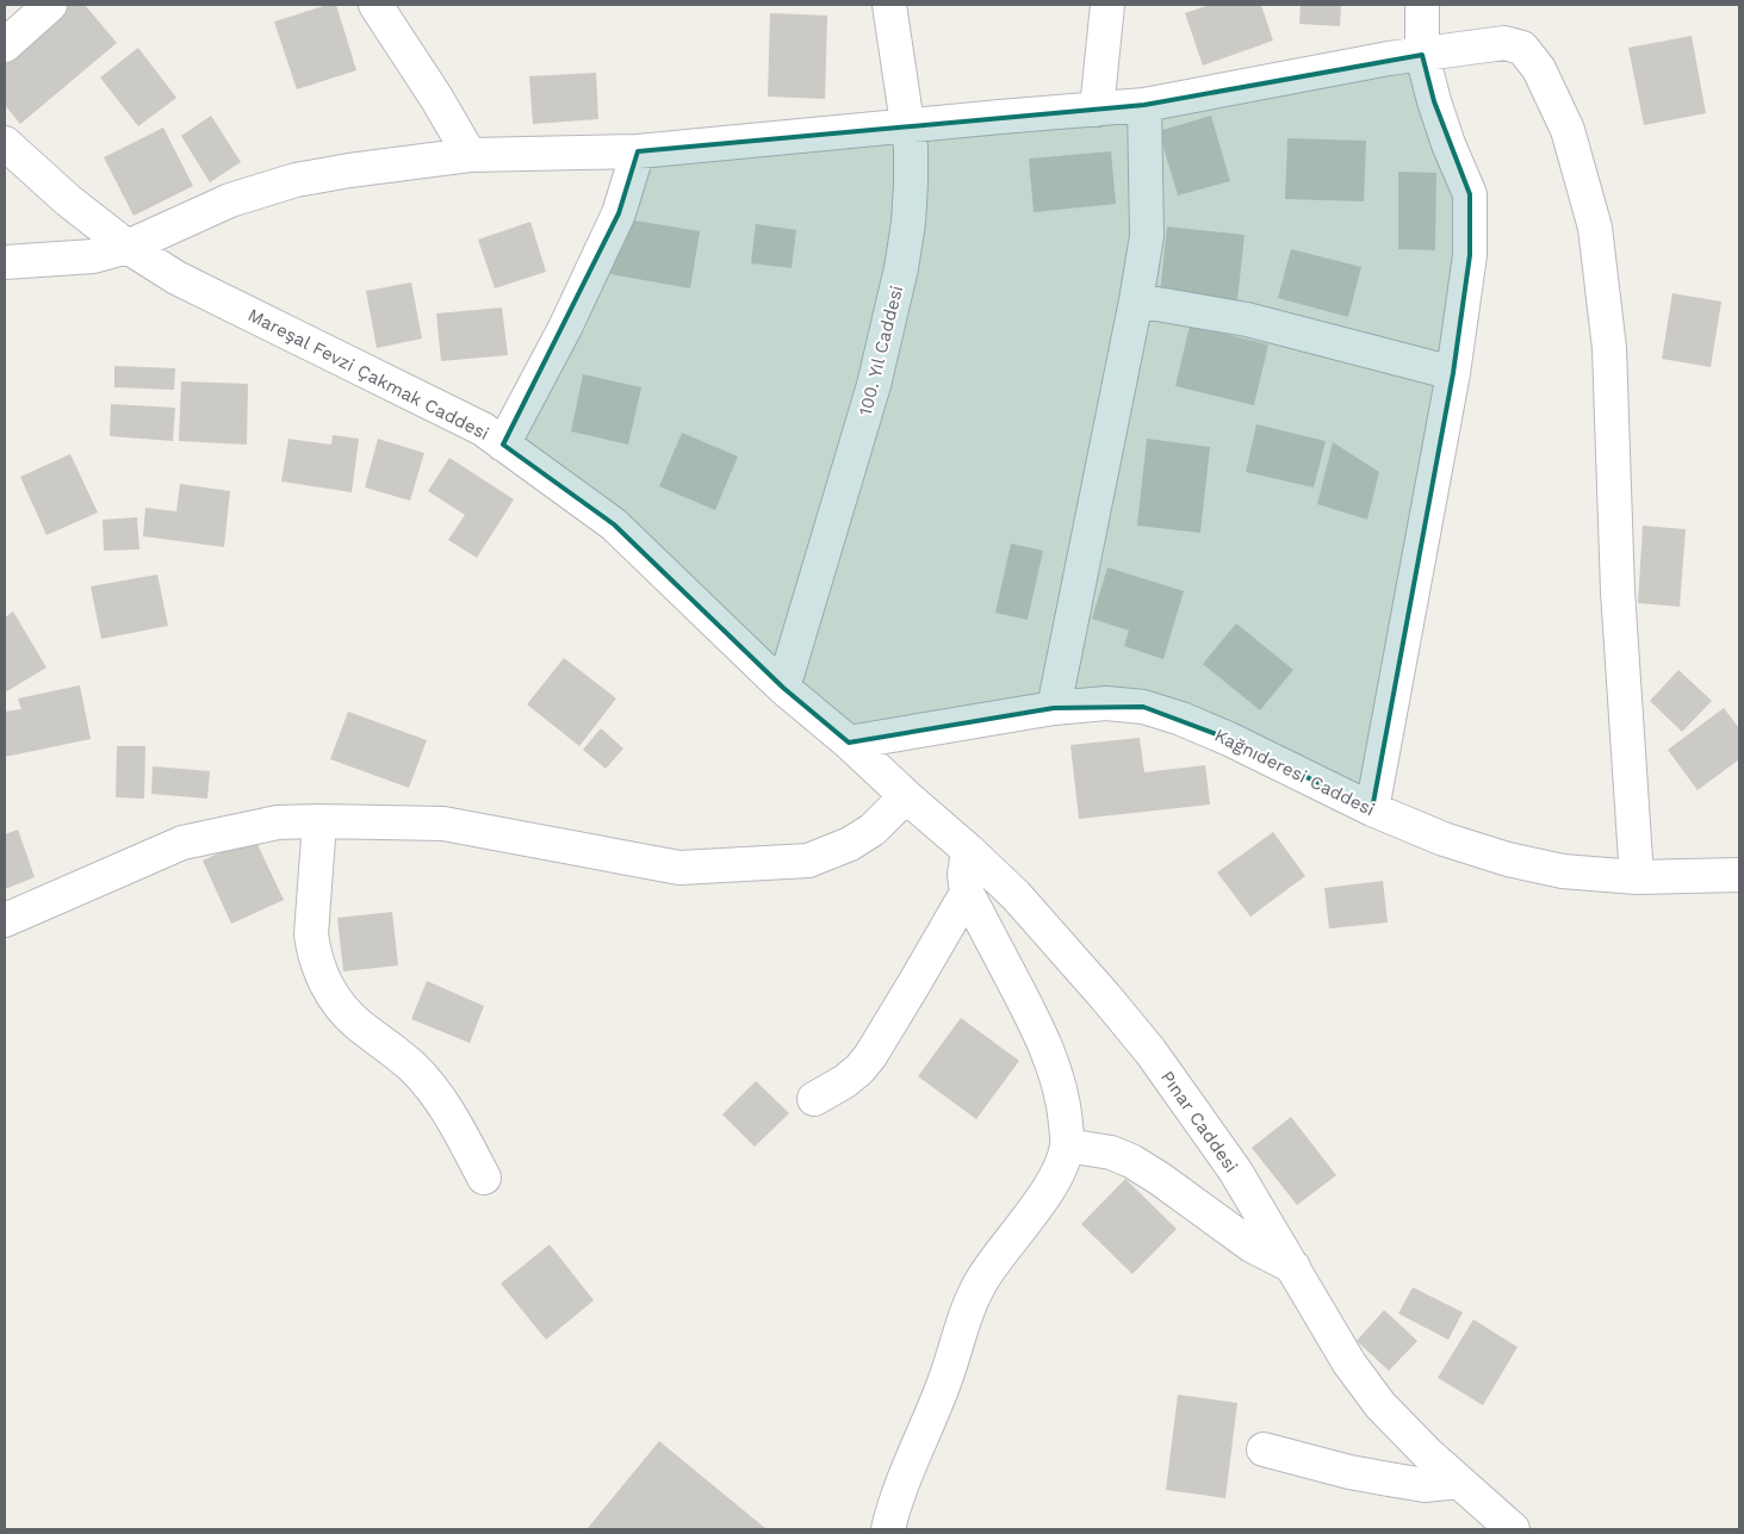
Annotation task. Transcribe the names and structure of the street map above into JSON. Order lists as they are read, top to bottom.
{
  "streets": {
    "street": [
      "100. Yıl Caddesi",
      "Mareşal Fevzi Çakmak Caddesi",
      "Kağnıderesi Caddesi",
      "Pınar Caddesi"
    ]
  },
  "crossings": [
    ["100. Yıl Caddesi", "Mareşal Fevzi Çakmak Caddesi"],
    ["Mareşal Fevzi Çakmak Caddesi", "Kağnıderesi Caddesi"],
    ["Mareşal Fevzi Çakmak Caddesi", "Pınar Caddesi"],
    ["Kağnıderesi Caddesi", "Pınar Caddesi"]
  ]
}
